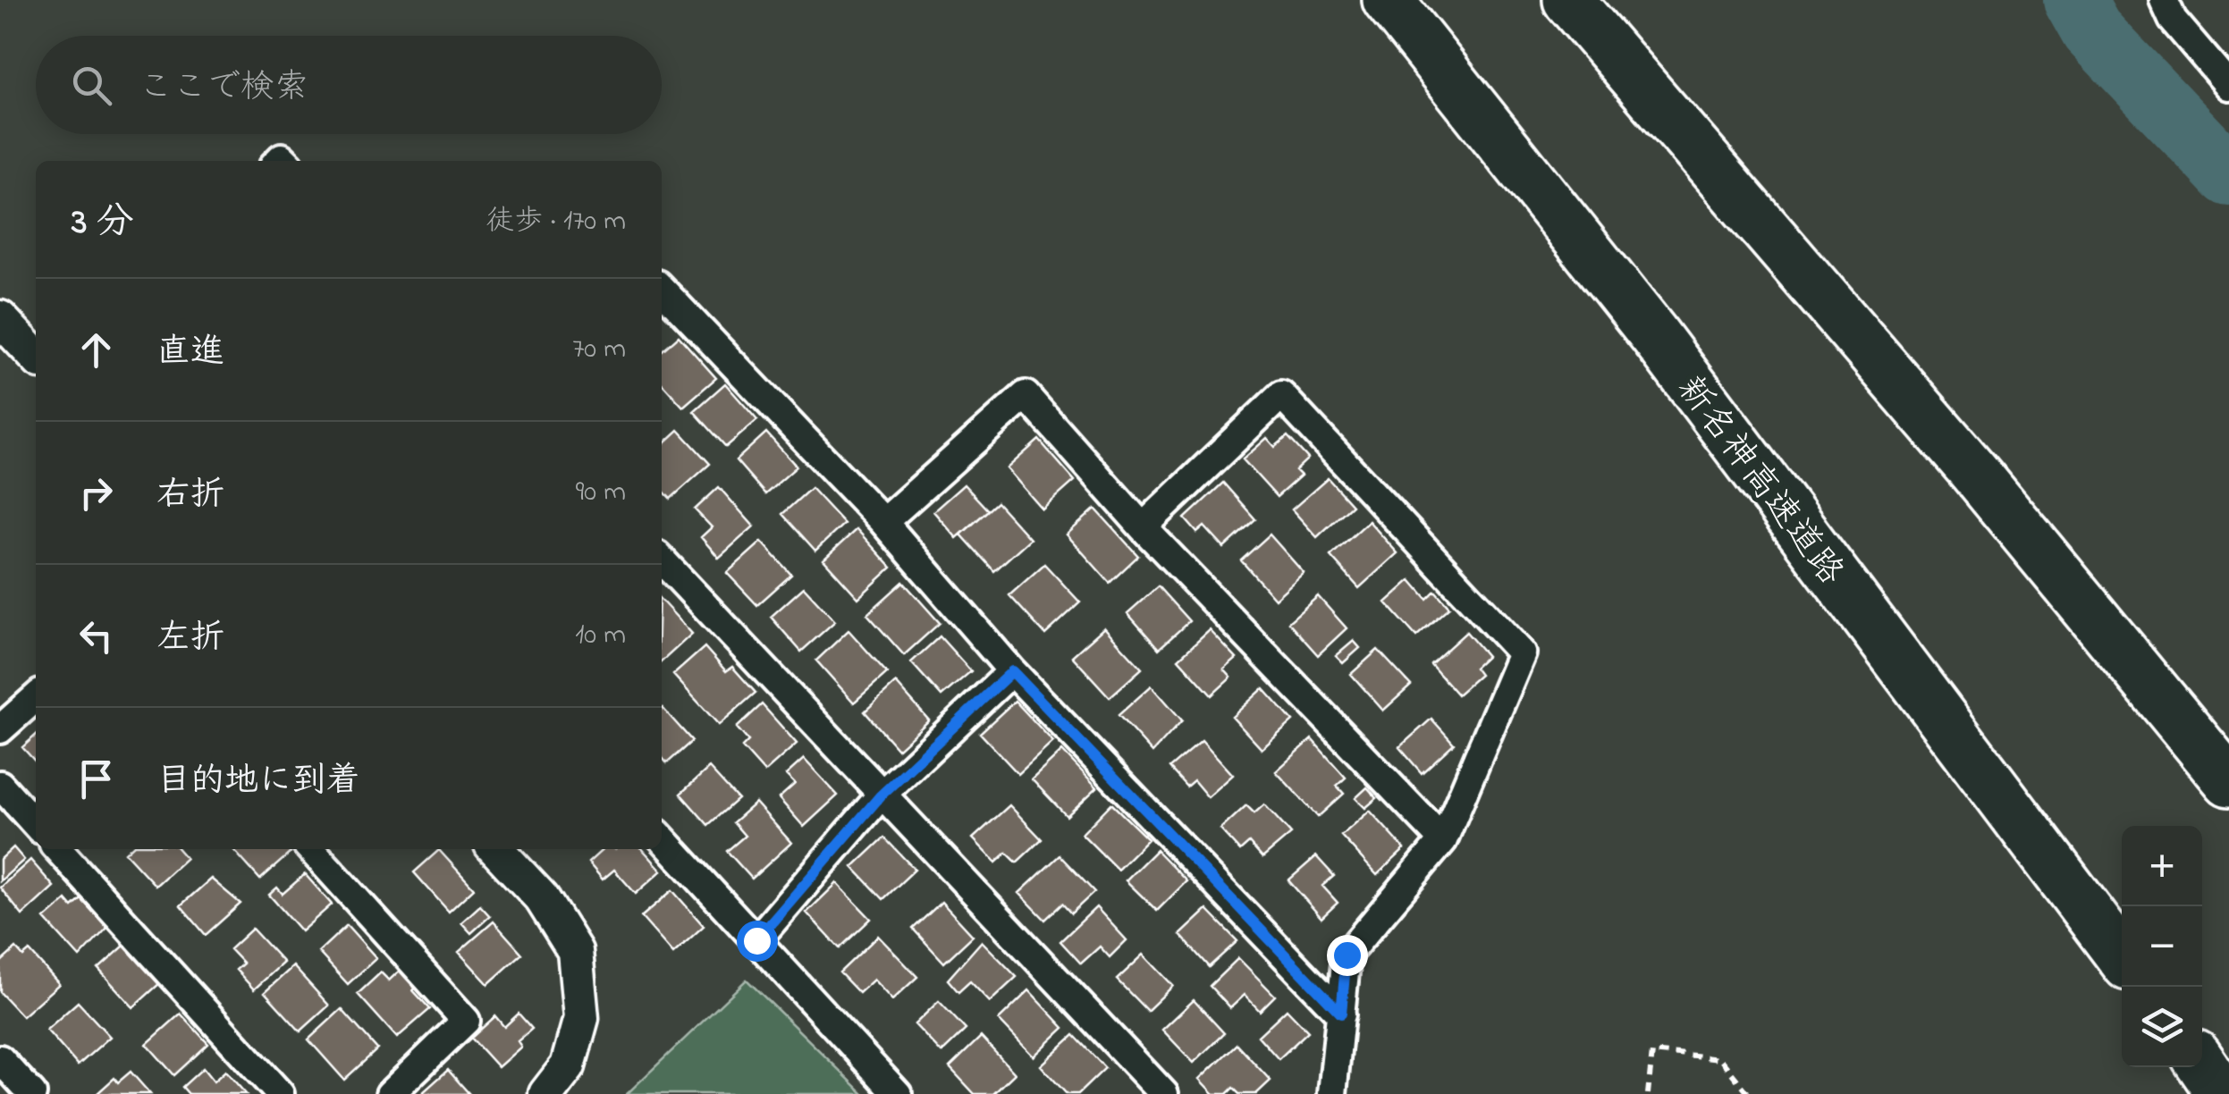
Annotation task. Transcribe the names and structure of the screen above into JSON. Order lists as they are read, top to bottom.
{
  "streets": {
    "highway": ["新名神高速道路"]
  },
  "page": {
    "search": "ここで検索",
    "heading": ["3 分", "徒歩 · 170 m"],
    "list": [
      ["直進", "70 m"],
      ["右折", "90 m"],
      ["左折", "10 m"],
      "目的地に到着"
    ],
    "map_buttons": ["+", "−"]
  }
}
